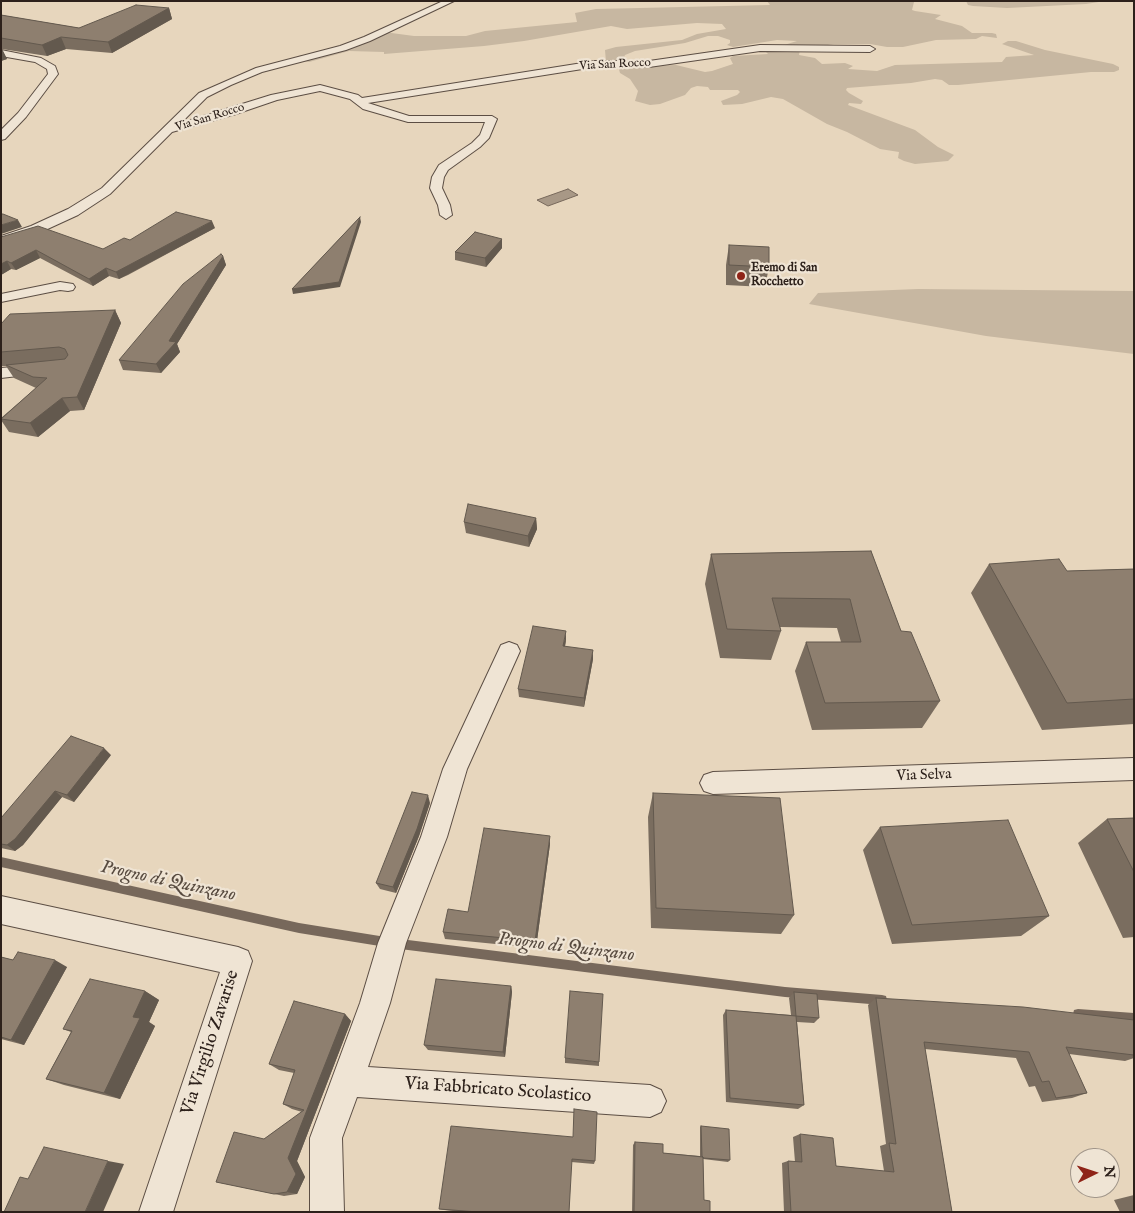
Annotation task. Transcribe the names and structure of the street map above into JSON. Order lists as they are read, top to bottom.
{
  "streets": {
    "street": [
      "Via San Rocco",
      "Via Selva",
      "Via Virgilio Zavarise",
      "Via Fabbricato Scolastico"
    ]
  },
  "water": ["Progno di Quinzano"],
  "places": ["Eremo di San Rocchetto"],
  "north": "right"
}
